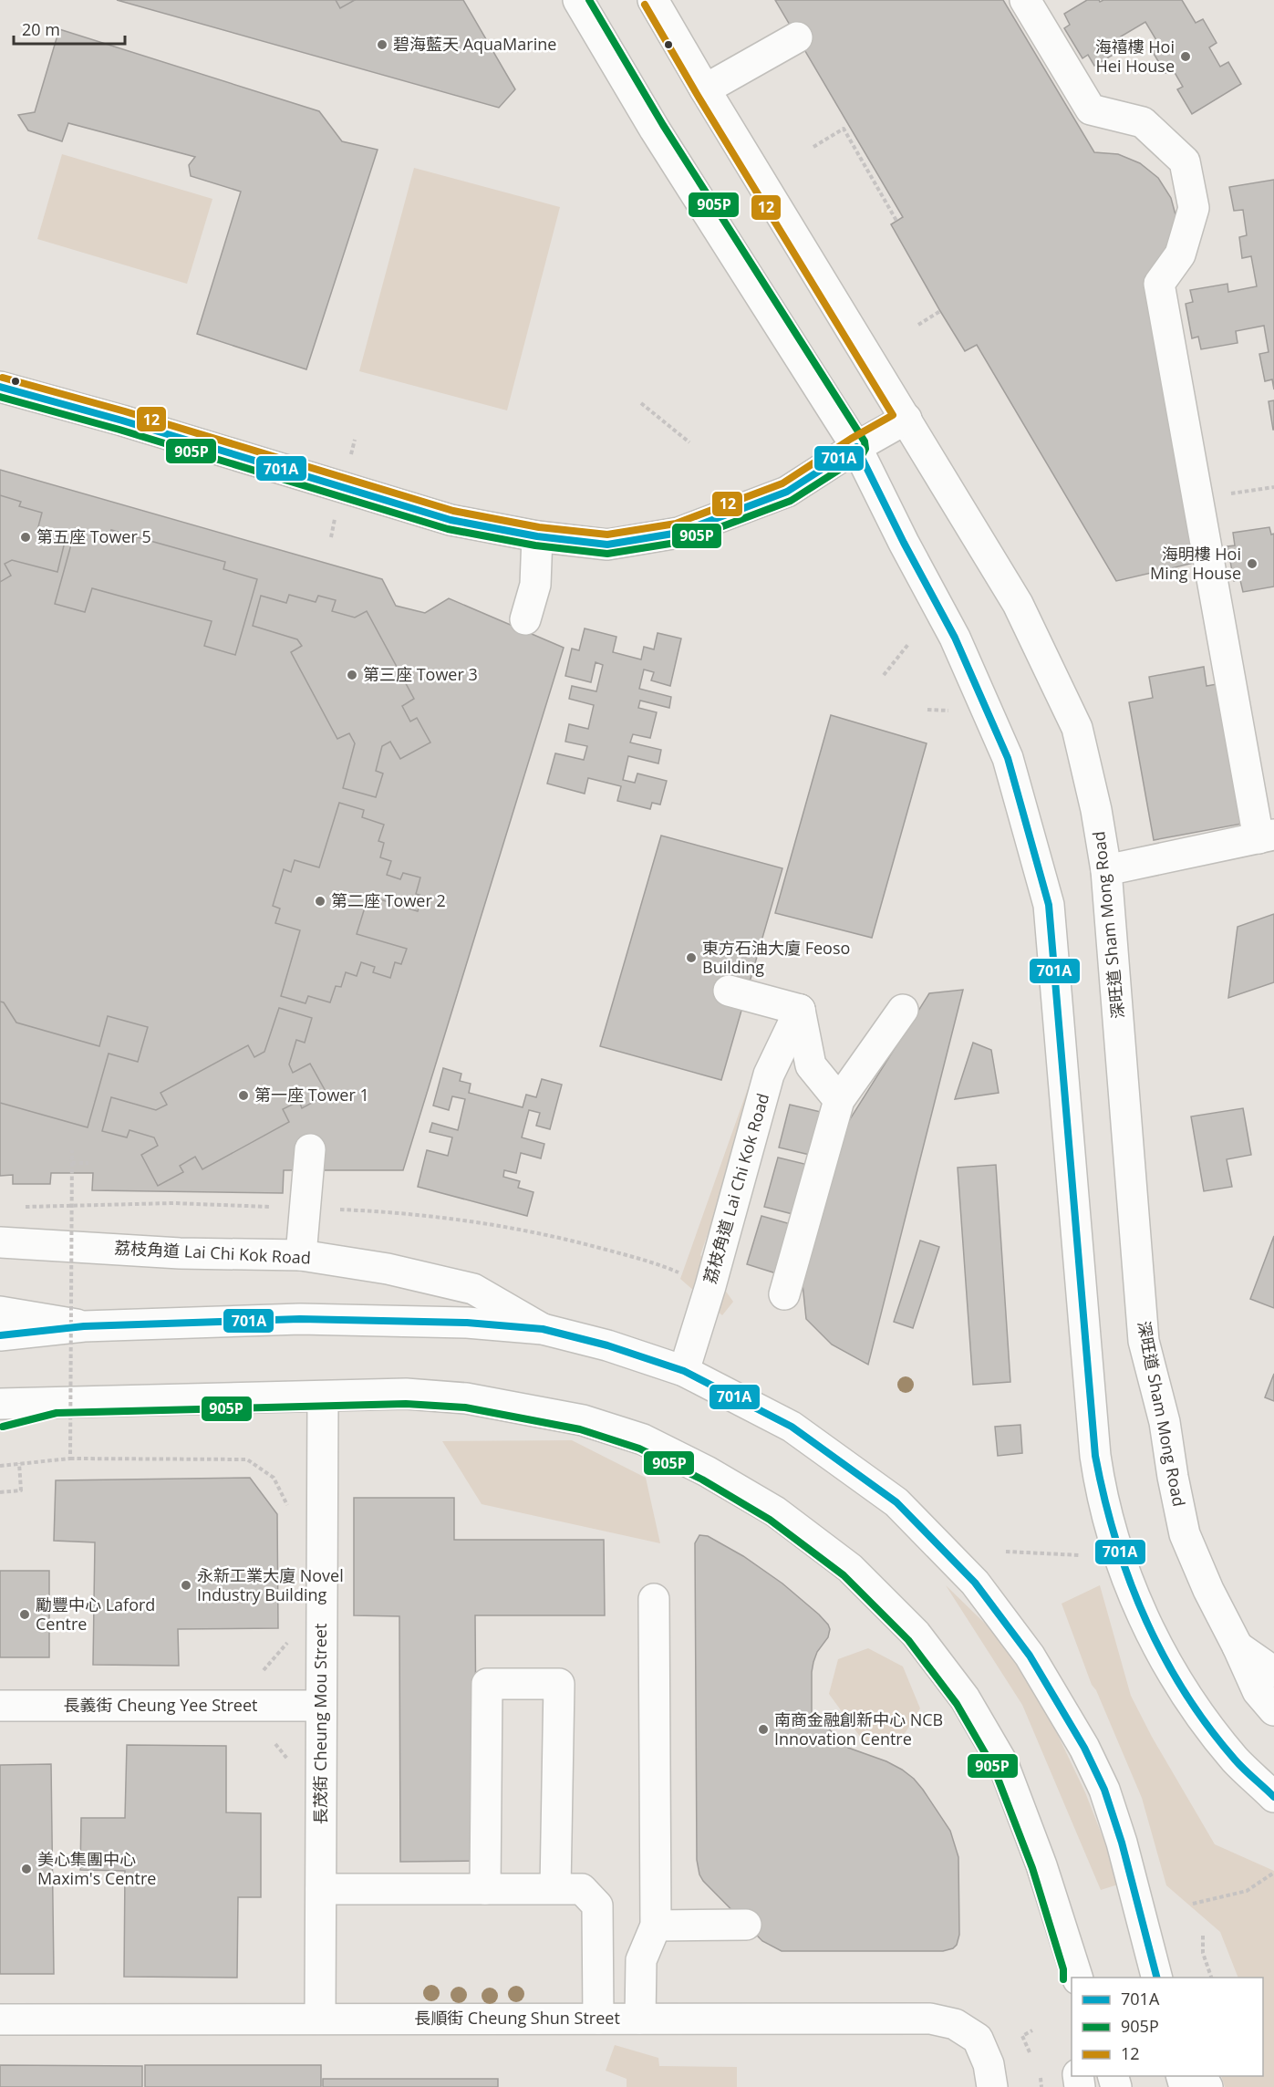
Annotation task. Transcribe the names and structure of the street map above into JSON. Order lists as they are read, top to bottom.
{
  "streets": {
    "main road": [
      "深旺道 Sham Mong Road",
      "荔枝角道 Lai Chi Kok Road",
      "長義街 Cheung Yee Street",
      "長茂街 Cheung Mou Street",
      "長順街 Cheung Shun Street"
    ]
  },
  "crossings": [
    ["長義街 Cheung Yee Street", "長茂街 Cheung Mou Street"],
    ["長茂街 Cheung Mou Street", "長順街 Cheung Shun Street"]
  ],
  "places": [
    "碧海藍天 AquaMarine",
    "海禧樓 Hoi Hei House",
    "第五座 Tower 5",
    "海明樓 Hoi Ming House",
    "第三座 Tower 3",
    "第二座 Tower 2",
    "東方石油大廈 Feoso Building",
    "第一座 Tower 1",
    "永新工業大廈 Novel Industry Building",
    "勵豐中心 Laford Centre",
    "南商金融創新中心 NCB Innovation Centre",
    "美心集團中心 Maxim's Centre"
  ],
  "lines": ["transit line 905P", "transit line 12", "transit line 701A"],
  "legend": ["701A", "905P", "12"],
  "scale_bar": "20 m"
}
